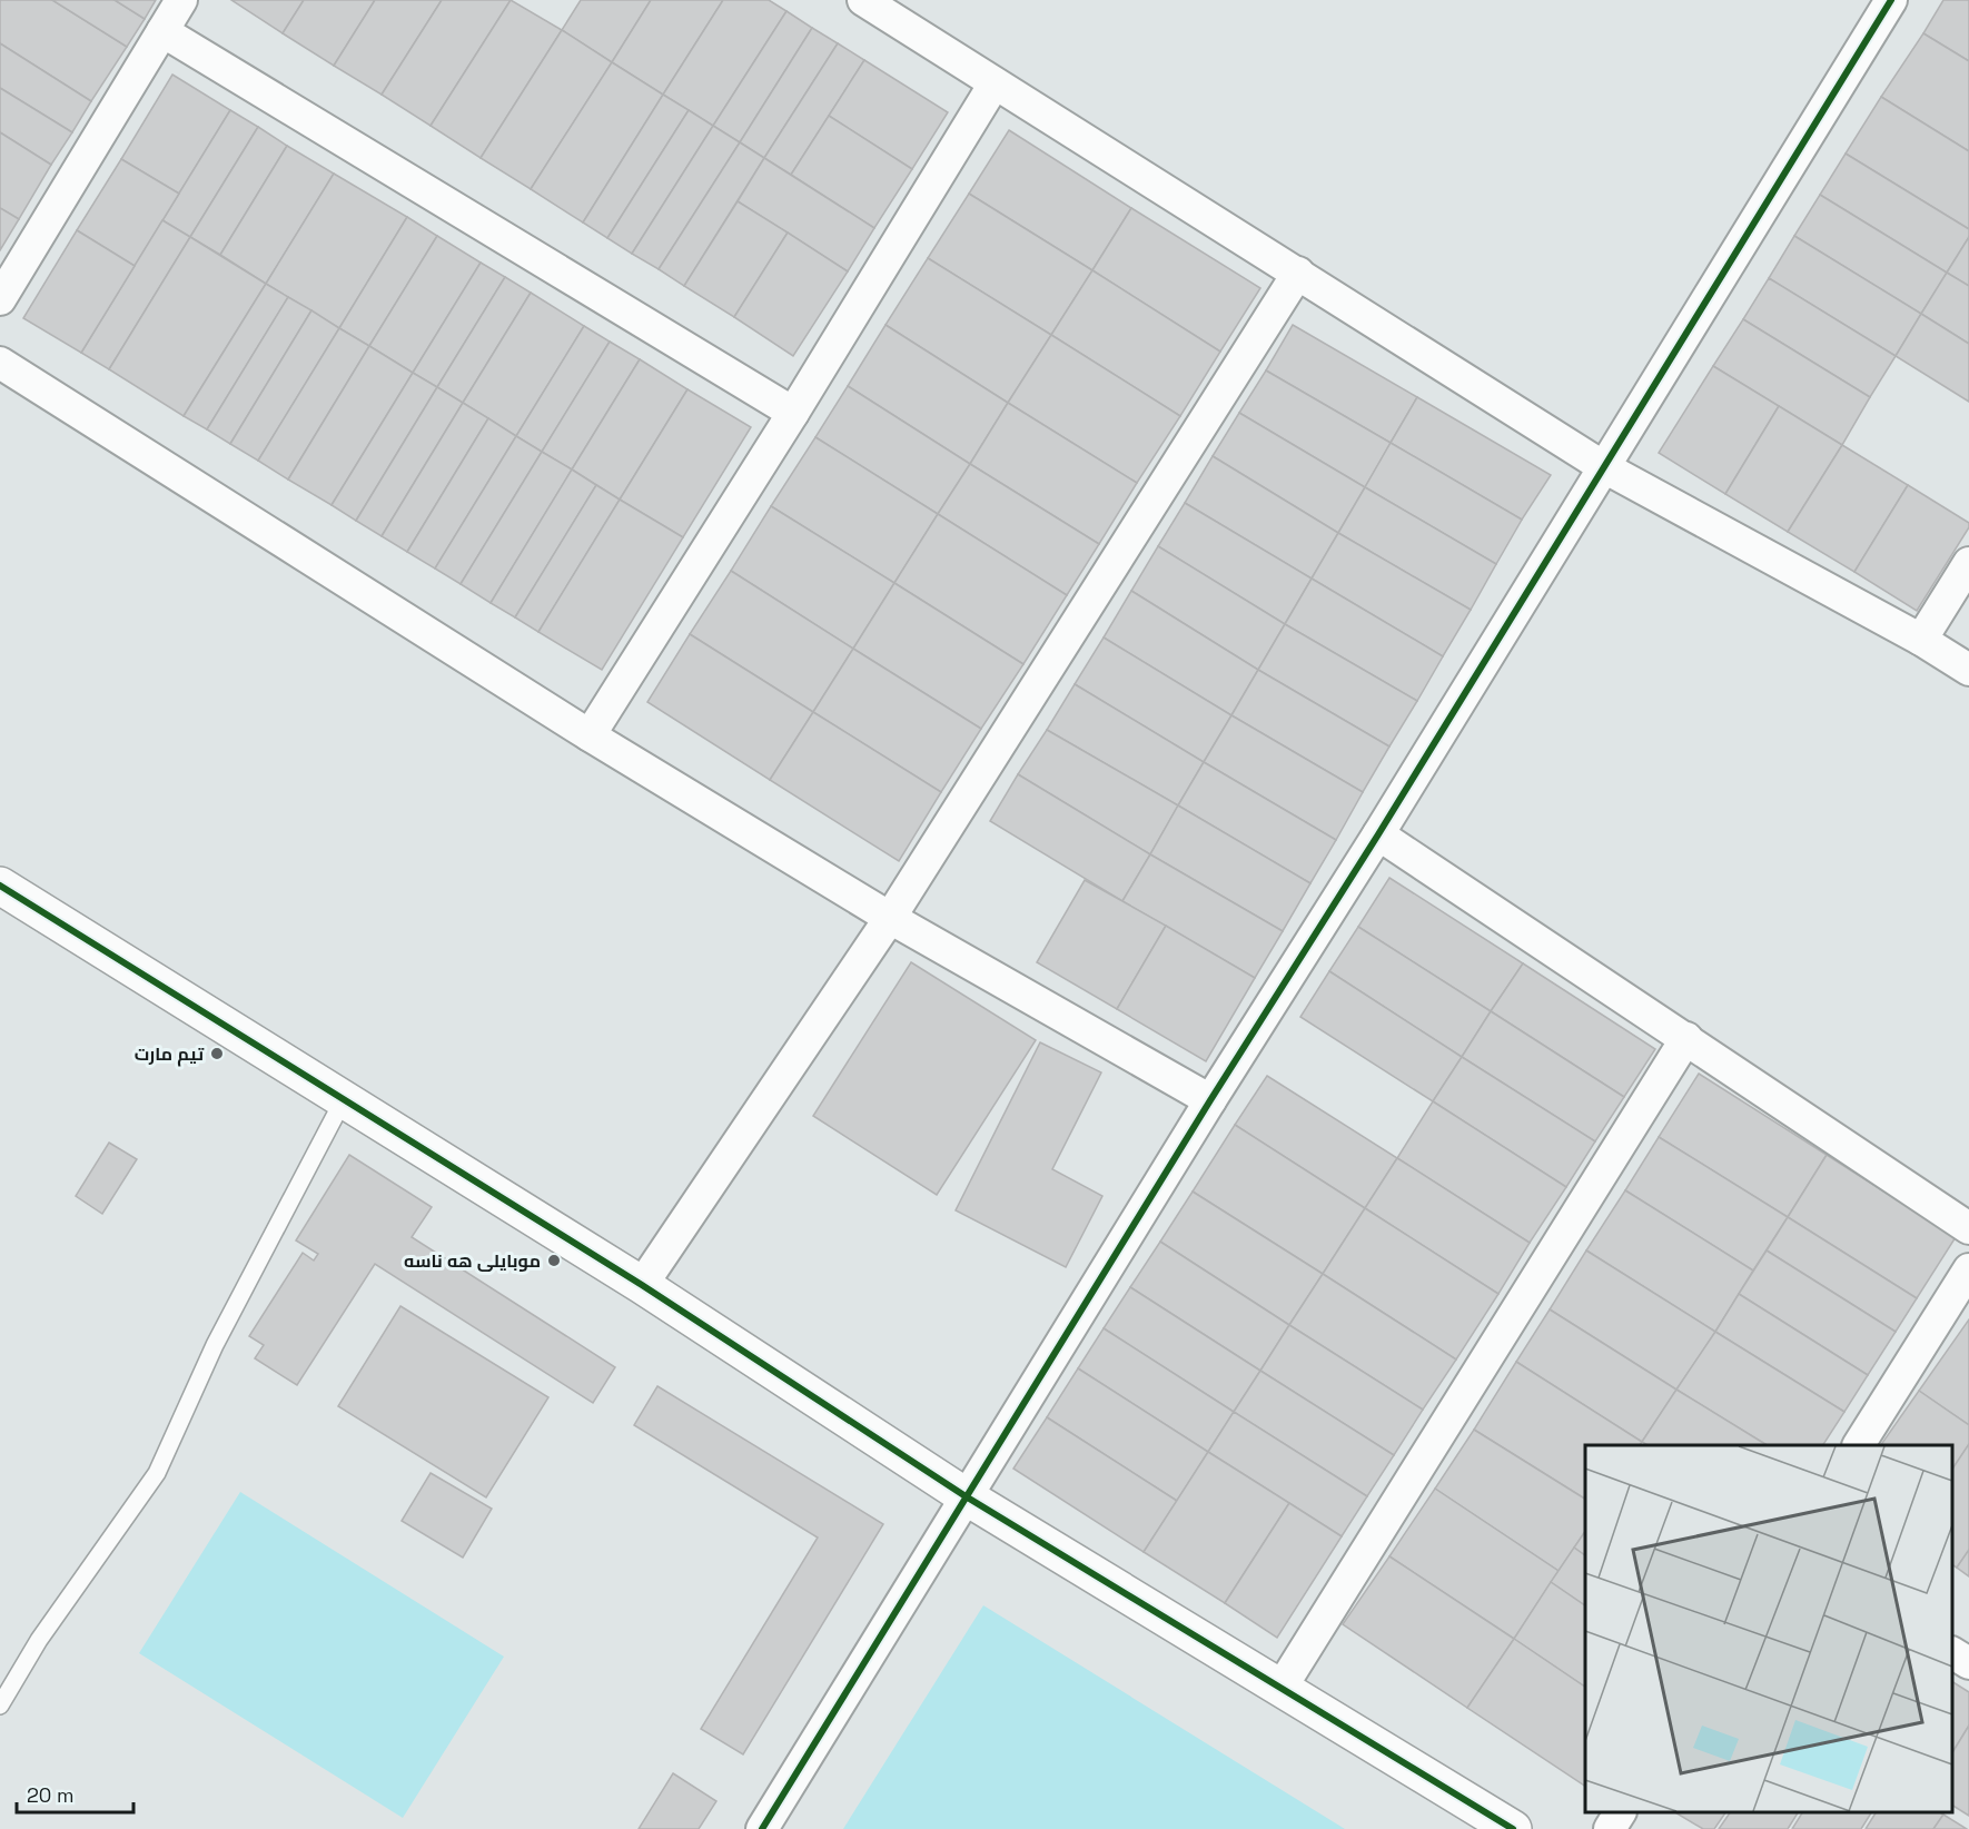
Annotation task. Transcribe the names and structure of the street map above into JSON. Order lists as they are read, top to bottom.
{
  "places": ["تیم مارت", "موبایلی هه ناسه"],
  "scale_bar": "20 m"
}
